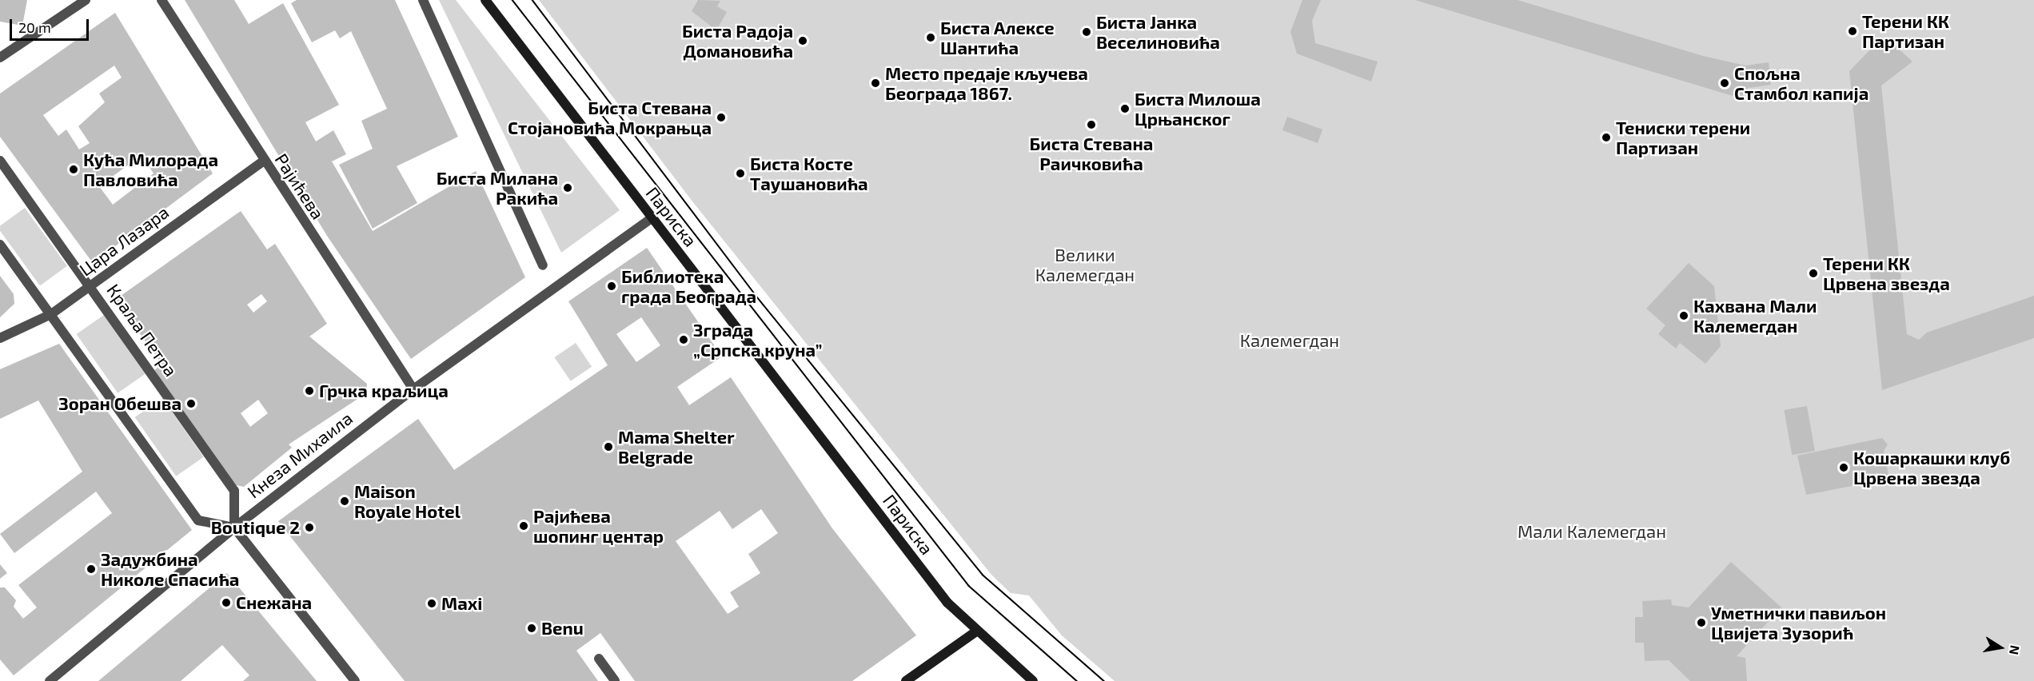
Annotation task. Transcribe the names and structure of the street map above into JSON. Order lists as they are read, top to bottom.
{
  "streets": {
    "street": [
      "Рајићева",
      "Париска",
      "Цара Лазара",
      "Краља Петра",
      "Кнеза Михаила"
    ]
  },
  "crossings": [
    ["Рајићева", "Цара Лазара"],
    ["Рајићева", "Кнеза Михаила"],
    ["Париска", "Кнеза Михаила"],
    ["Цара Лазара", "Краља Петра"],
    ["Краља Петра", "Кнеза Михаила"]
  ],
  "parks": ["Велики Калемегдан", "Калемегдан", "Мали Калемегдан"],
  "places": [
    "Терени КК Партизан",
    "Биста Јанка Веселиновића",
    "Биста Алексе Шантића",
    "Биста Радоја Домановића",
    "Место предаје кључева Београда 1867.",
    "Спољна Стамбол капија",
    "Биста Милоша Црњанског",
    "Биста Стевана Стојановића Мокрањца",
    "Биста Стевана Раичковића",
    "Тениски терени Партизан",
    "Кућа Милорада Павловића",
    "Биста Косте Таушановића",
    "Биста Милана Ракића",
    "Терени КК Црвена звезда",
    "Библиотека града Београда",
    "Кахвана Мали Калемегдан",
    "Зграда „Српска круна”",
    "Грчка краљица",
    "Зоран Обешва",
    "Mama Shelter Belgrade",
    "Кошаркашки клуб Црвена звезда",
    "Maison Royale Hotel",
    "Рајићева шопинг центар",
    "Boutique 2",
    "Задужбина Николе Спасића",
    "Снежана",
    "Maxi",
    "Уметнички павиљон Цвијета Зузорић",
    "Benu"
  ],
  "scale_bar": "20 m",
  "north": "right"
}
